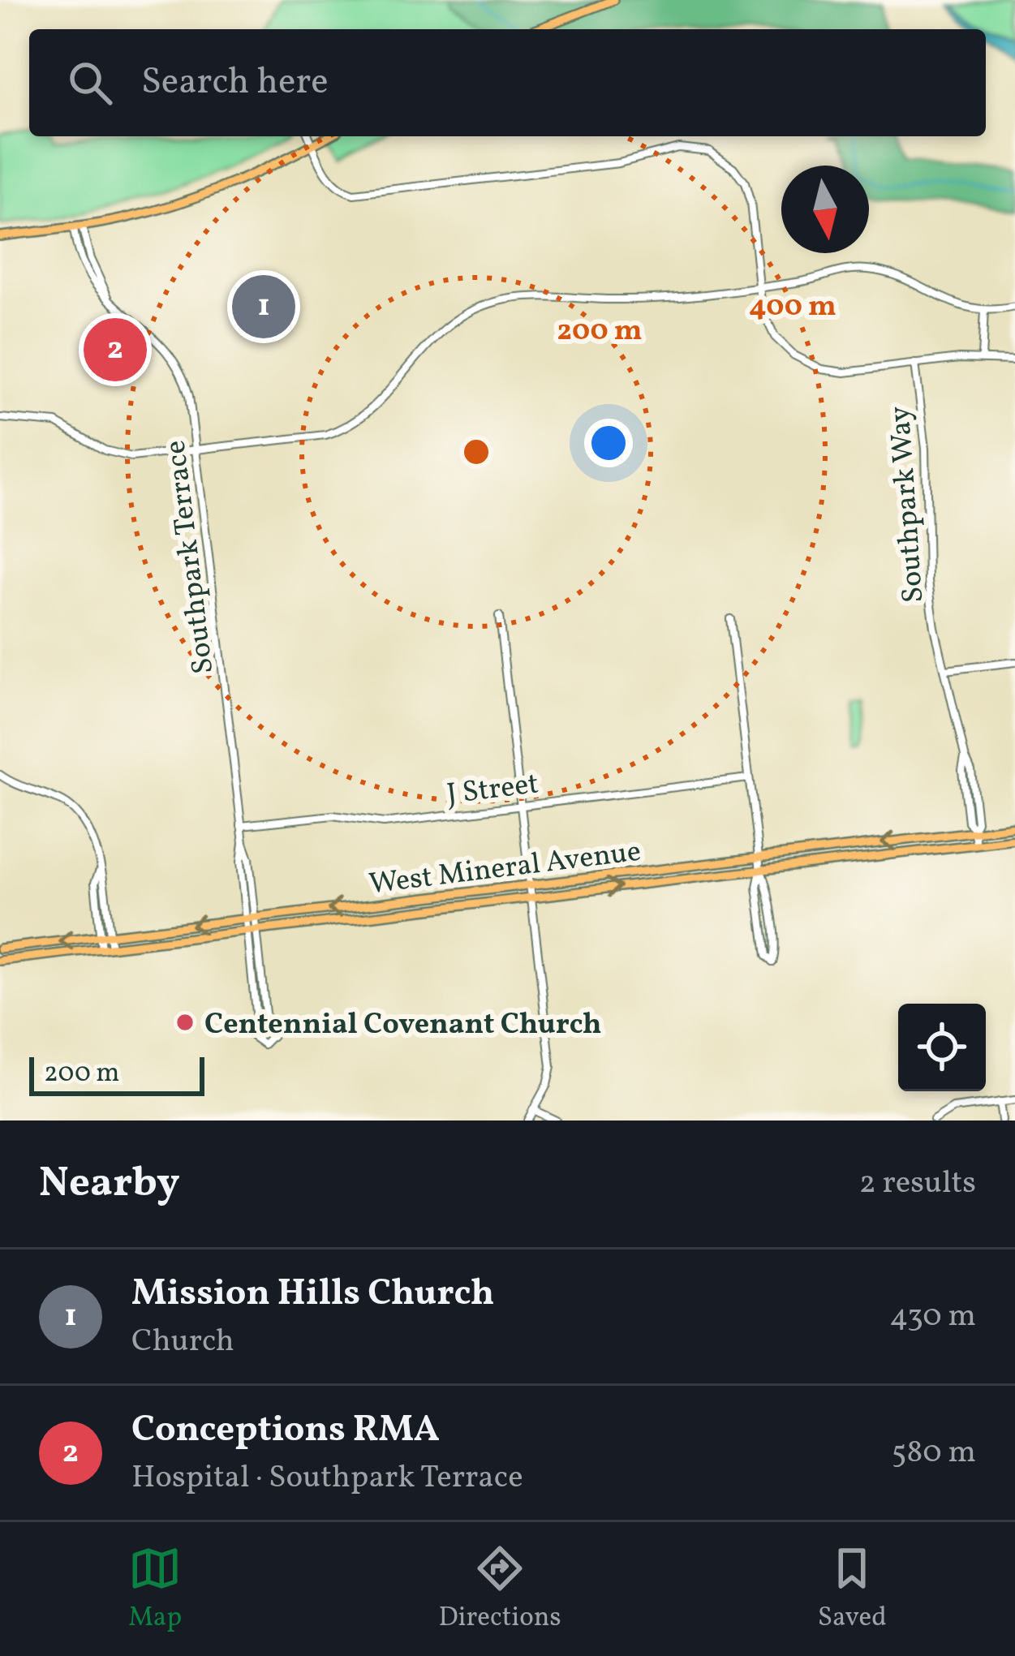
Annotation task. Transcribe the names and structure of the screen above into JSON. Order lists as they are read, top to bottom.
{
  "streets": {
    "main road": ["West Mineral Avenue"],
    "street": ["Southpark Way", "Southpark Terrace", "J Street"]
  },
  "crossings": [
    ["Southpark Way", "West Mineral Avenue"],
    ["Southpark Terrace", "J Street"],
    ["Southpark Terrace", "West Mineral Avenue"]
  ],
  "places": ["Centennial Covenant Church"],
  "scale_bar": "200 m",
  "north": "bottom",
  "page": {
    "search": "Search here",
    "pins": ["1", "2"],
    "scale": "200 m",
    "heading": ["Nearby", "2 results"],
    "list": [
      {
        "mark": "1",
        "name": "Mission Hills Church",
        "note": "Church",
        "value": "430 m"
      },
      {
        "mark": "2",
        "name": "Conceptions RMA",
        "note": "Hospital · Southpark Terrace",
        "value": "580 m"
      }
    ],
    "nav": ["Map", "Directions", "Saved"]
  },
  "rings": ["400 m", "200 m"]
}
